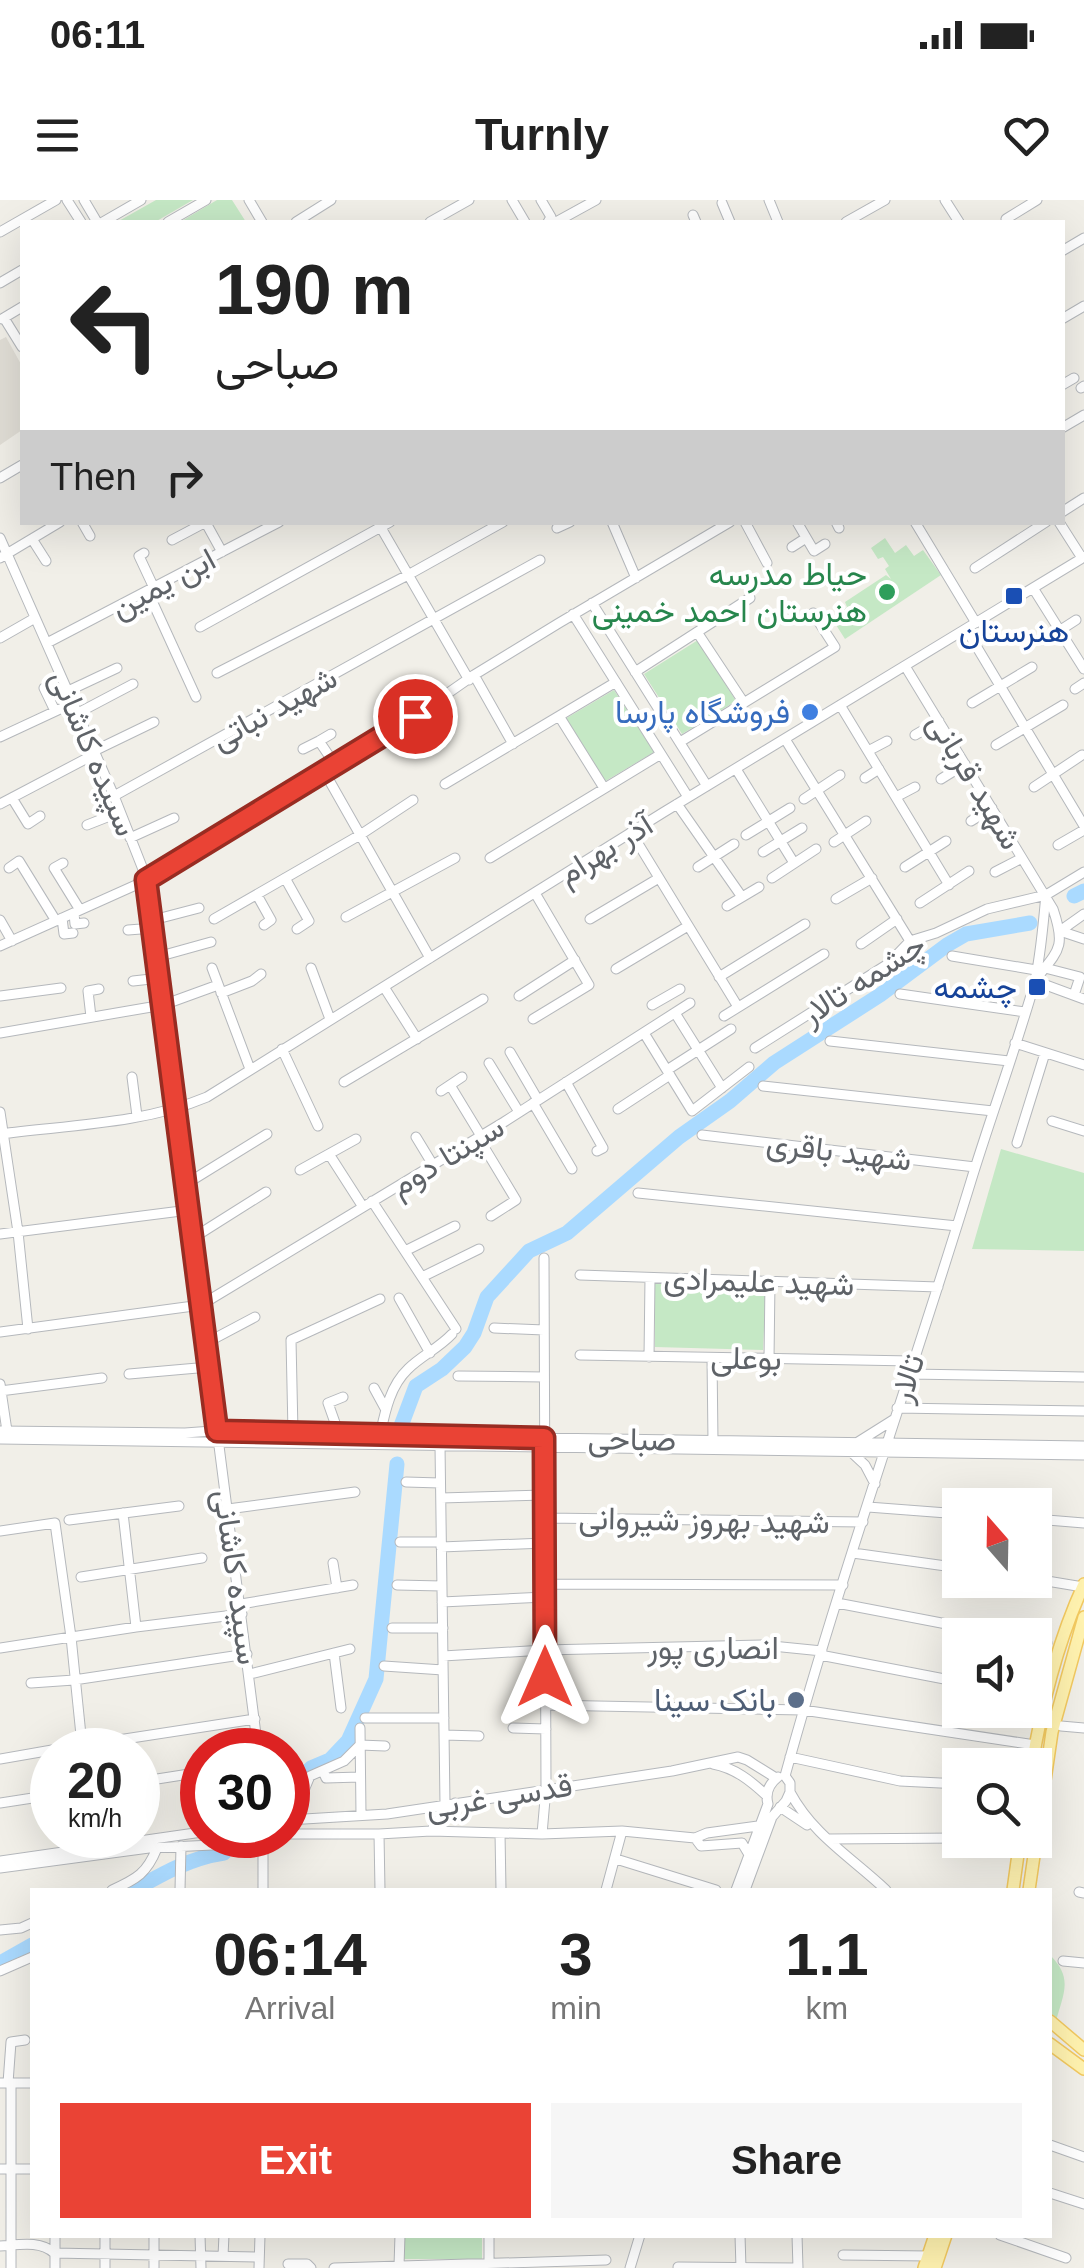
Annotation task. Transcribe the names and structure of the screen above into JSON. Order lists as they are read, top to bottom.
{
  "streets": {
    "street": [
      "ابن یمین",
      "شهید نباتی",
      "سپیده کاشانی",
      "شهید قربانی",
      "آذر بهرام",
      "چشمه تالار",
      "شهید باقری",
      "سپنتا دوم",
      "شهید علیمرادی",
      "بوعلی",
      "تالار",
      "صباحی",
      "شهید بهروز شیروانی",
      "انصاری پور",
      "قدسی غربی"
    ]
  },
  "crossings": [
    ["ابن یمین", "سپیده کاشانی"],
    ["شهید نباتی", "سپیده کاشانی"],
    ["سپیده کاشانی", "آذر بهرام"],
    ["سپیده کاشانی", "سپنتا دوم"],
    ["سپیده کاشانی", "صباحی"],
    ["شهید قربانی", "آذر بهرام"],
    ["شهید قربانی", "چشمه تالار"],
    ["شهید قربانی", "تالار"],
    ["چشمه تالار", "تالار"],
    ["شهید باقری", "تالار"],
    ["شهید علیمرادی", "تالار"],
    ["بوعلی", "تالار"],
    ["تالار", "صباحی"],
    ["تالار", "شهید بهروز شیروانی"],
    ["تالار", "انصاری پور"],
    ["تالار", "قدسی غربی"]
  ],
  "places": {
    "other": ["حیاط مدرسه هنرستان احمد خمینی", "فروشگاه پارسا", "بانک سینا"],
    "transit": ["هنرستان", "چشمه"]
  },
  "north": "top",
  "page": {
    "status": "06:11",
    "header": "Turnly",
    "turn": ["190 m", "صباحی"],
    "then": "Then",
    "speed": "20 km/h",
    "limit": "30",
    "eta": [
      "06:14",
      "Arrival",
      "3",
      "min",
      "1.1",
      "km"
    ],
    "buttons": ["Exit", "Share"]
  }
}
